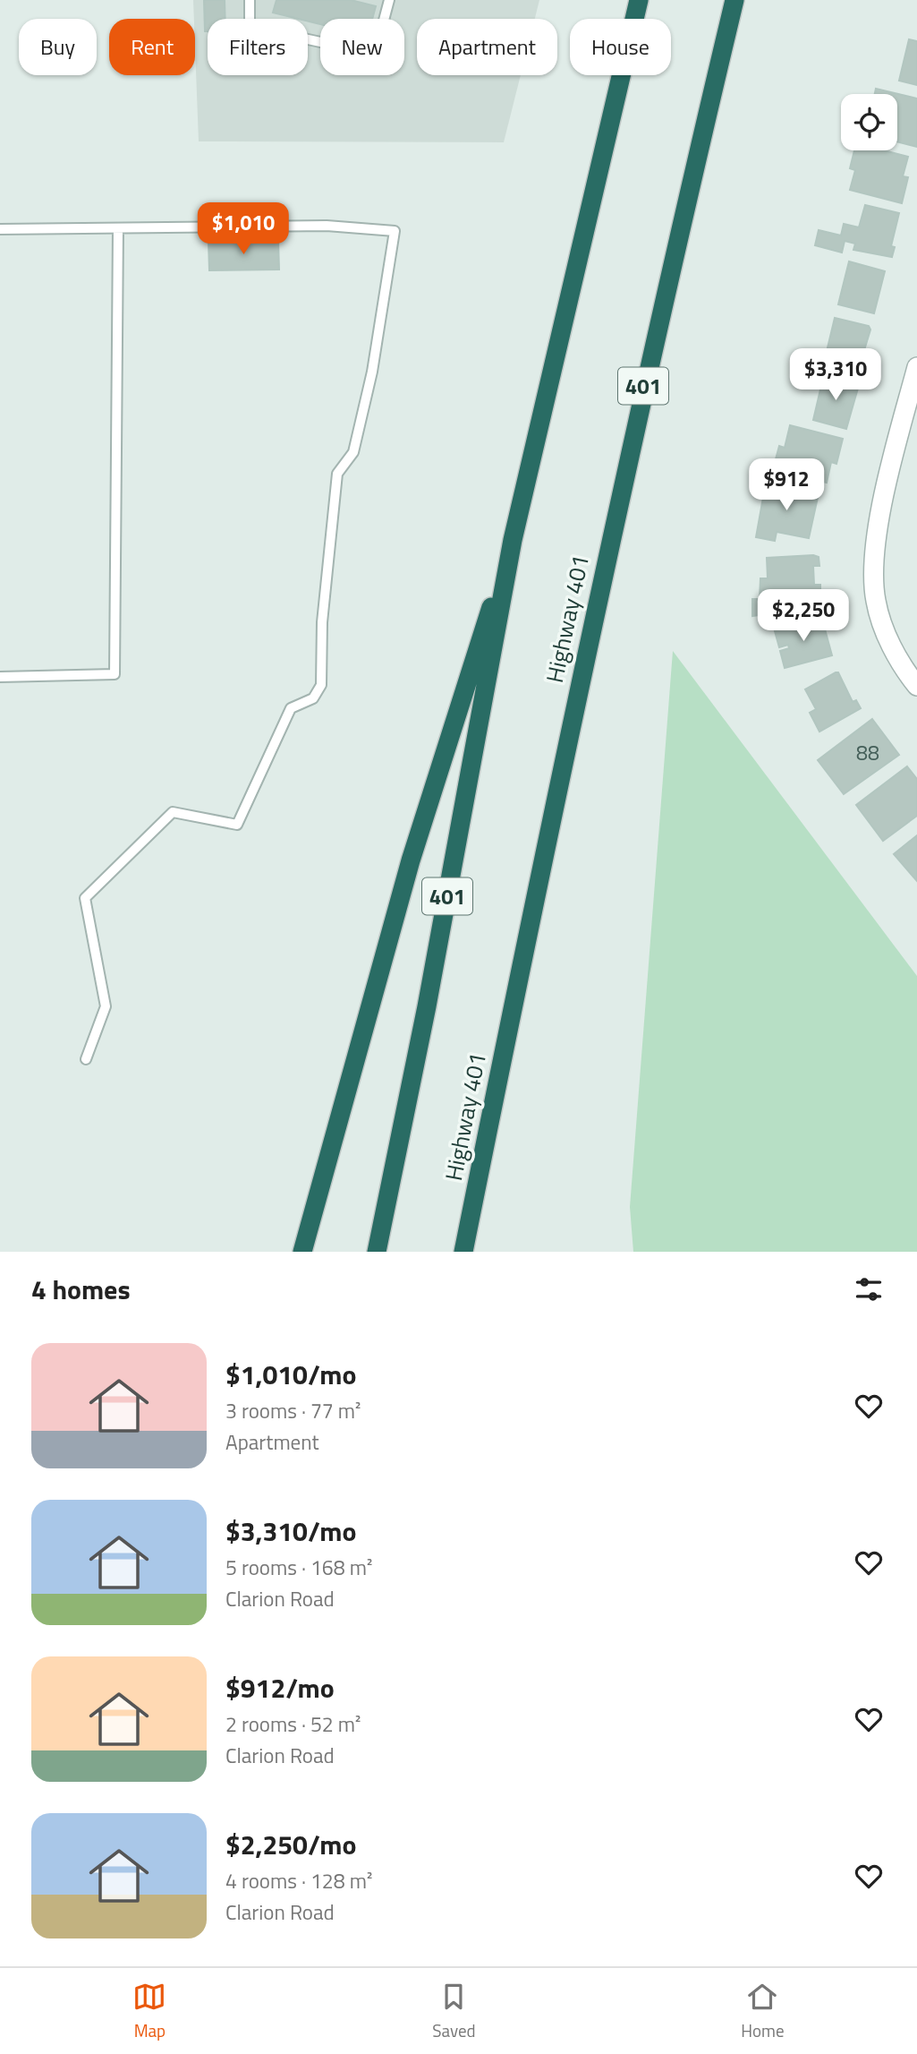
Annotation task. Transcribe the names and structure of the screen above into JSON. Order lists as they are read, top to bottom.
{
  "streets": {
    "highway": ["401", "Highway 401"]
  },
  "house_numbers": ["88"],
  "page": {
    "chip": [
      "Buy",
      "Rent",
      "Filters",
      "New",
      "Apartment",
      "House"
    ],
    "price": [
      "$1,010",
      "$3,310",
      "$912",
      "$2,250"
    ],
    "heading": "4 homes",
    "list": [
      {
        "name": "$1,010/mo",
        "note": "3 rooms · 77 m² · Apartment"
      },
      {
        "name": "$3,310/mo",
        "note": "5 rooms · 168 m² · Clarion Road"
      },
      {
        "name": "$912/mo",
        "note": "2 rooms · 52 m² · Clarion Road"
      },
      {
        "name": "$2,250/mo",
        "note": "4 rooms · 128 m² · Clarion Road"
      }
    ],
    "tabs": ["Map", "Saved", "Home"]
  }
}
